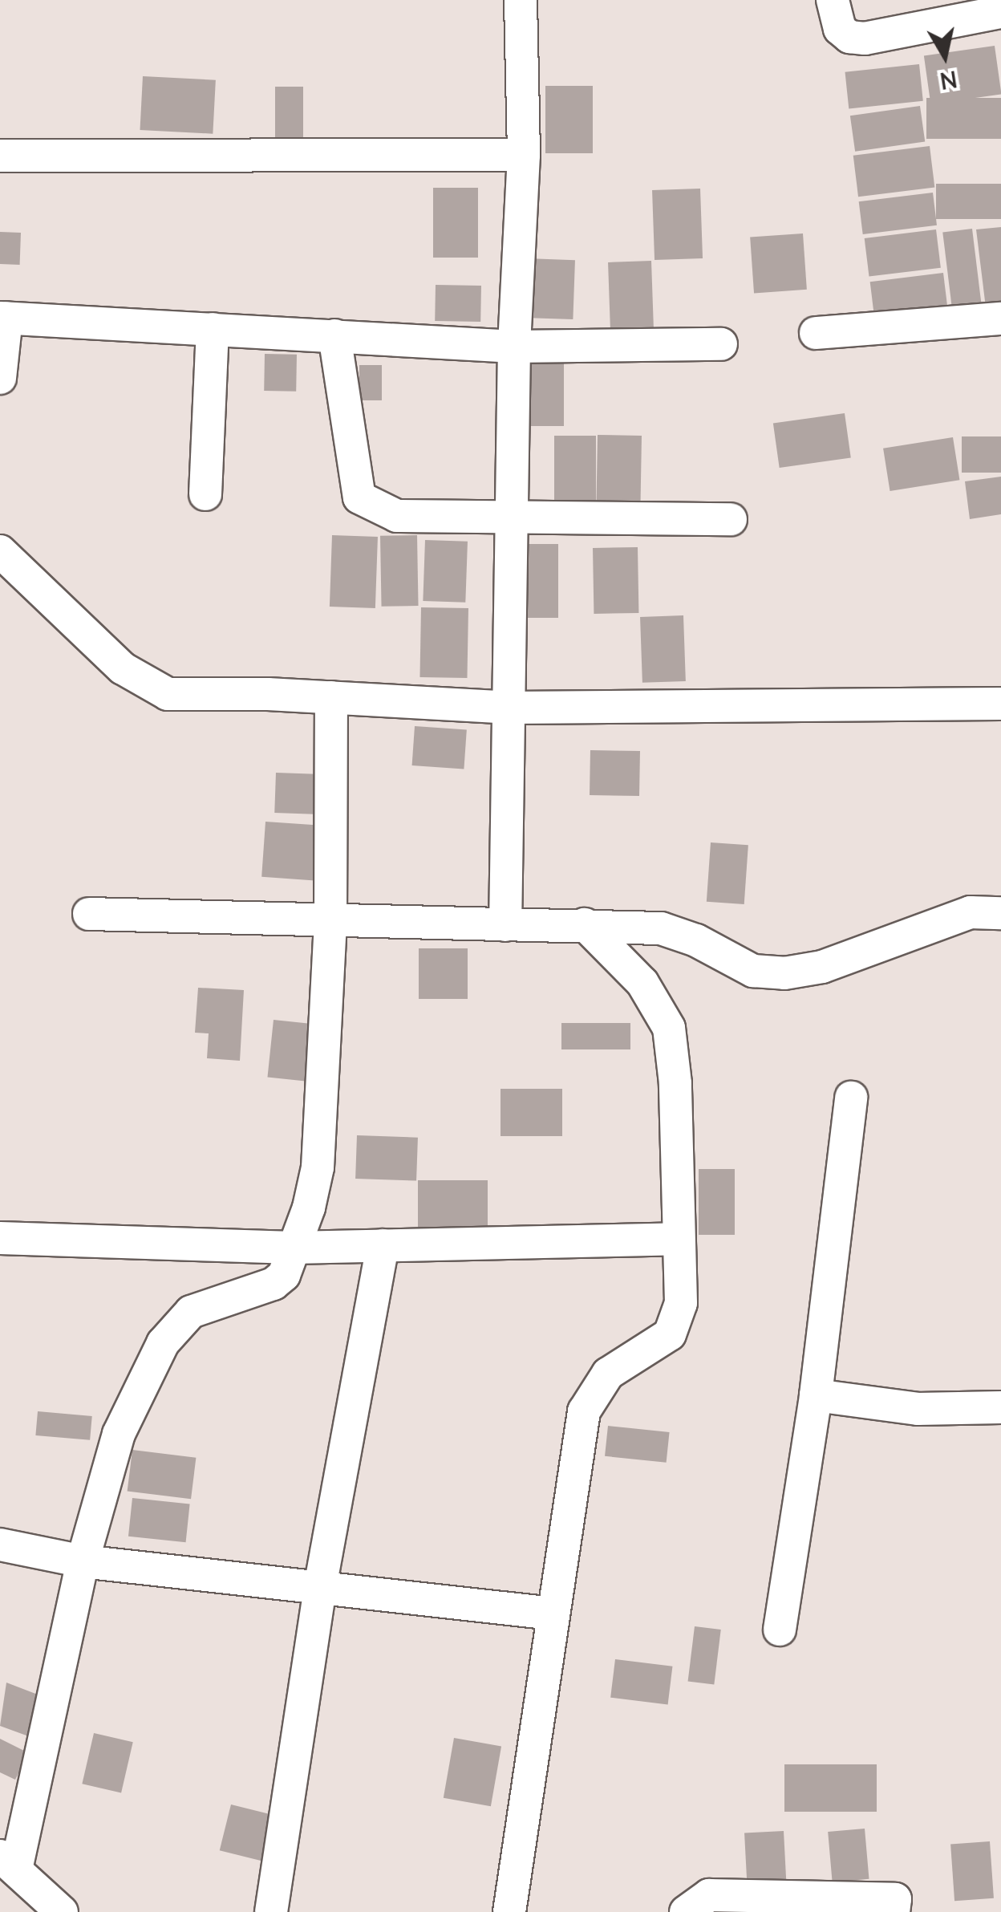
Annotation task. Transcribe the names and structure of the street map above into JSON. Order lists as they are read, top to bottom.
{
  "north": "bottom"
}
